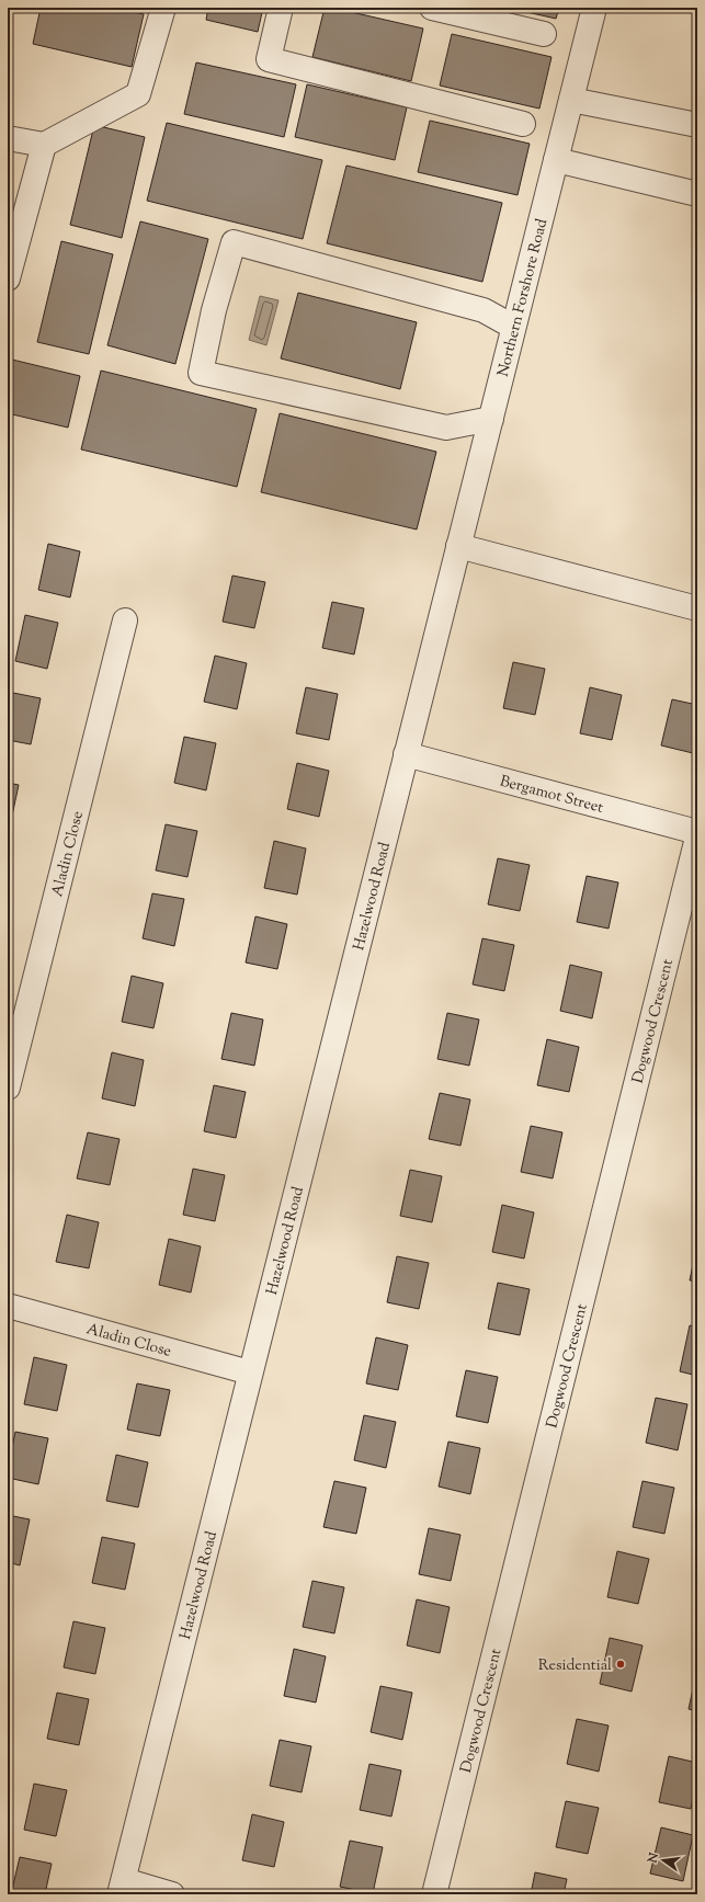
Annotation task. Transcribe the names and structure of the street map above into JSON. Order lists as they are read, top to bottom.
{
  "streets": {
    "street": [
      "Northern Forshore Road",
      "Bergamot Street",
      "Aladin Close",
      "Hazelwood Road",
      "Dogwood Crescent"
    ]
  },
  "crossings": [
    ["Northern Forshore Road", "Hazelwood Road"],
    ["Bergamot Street", "Hazelwood Road"],
    ["Aladin Close", "Hazelwood Road"]
  ],
  "places": ["Residential"],
  "north": "left"
}
